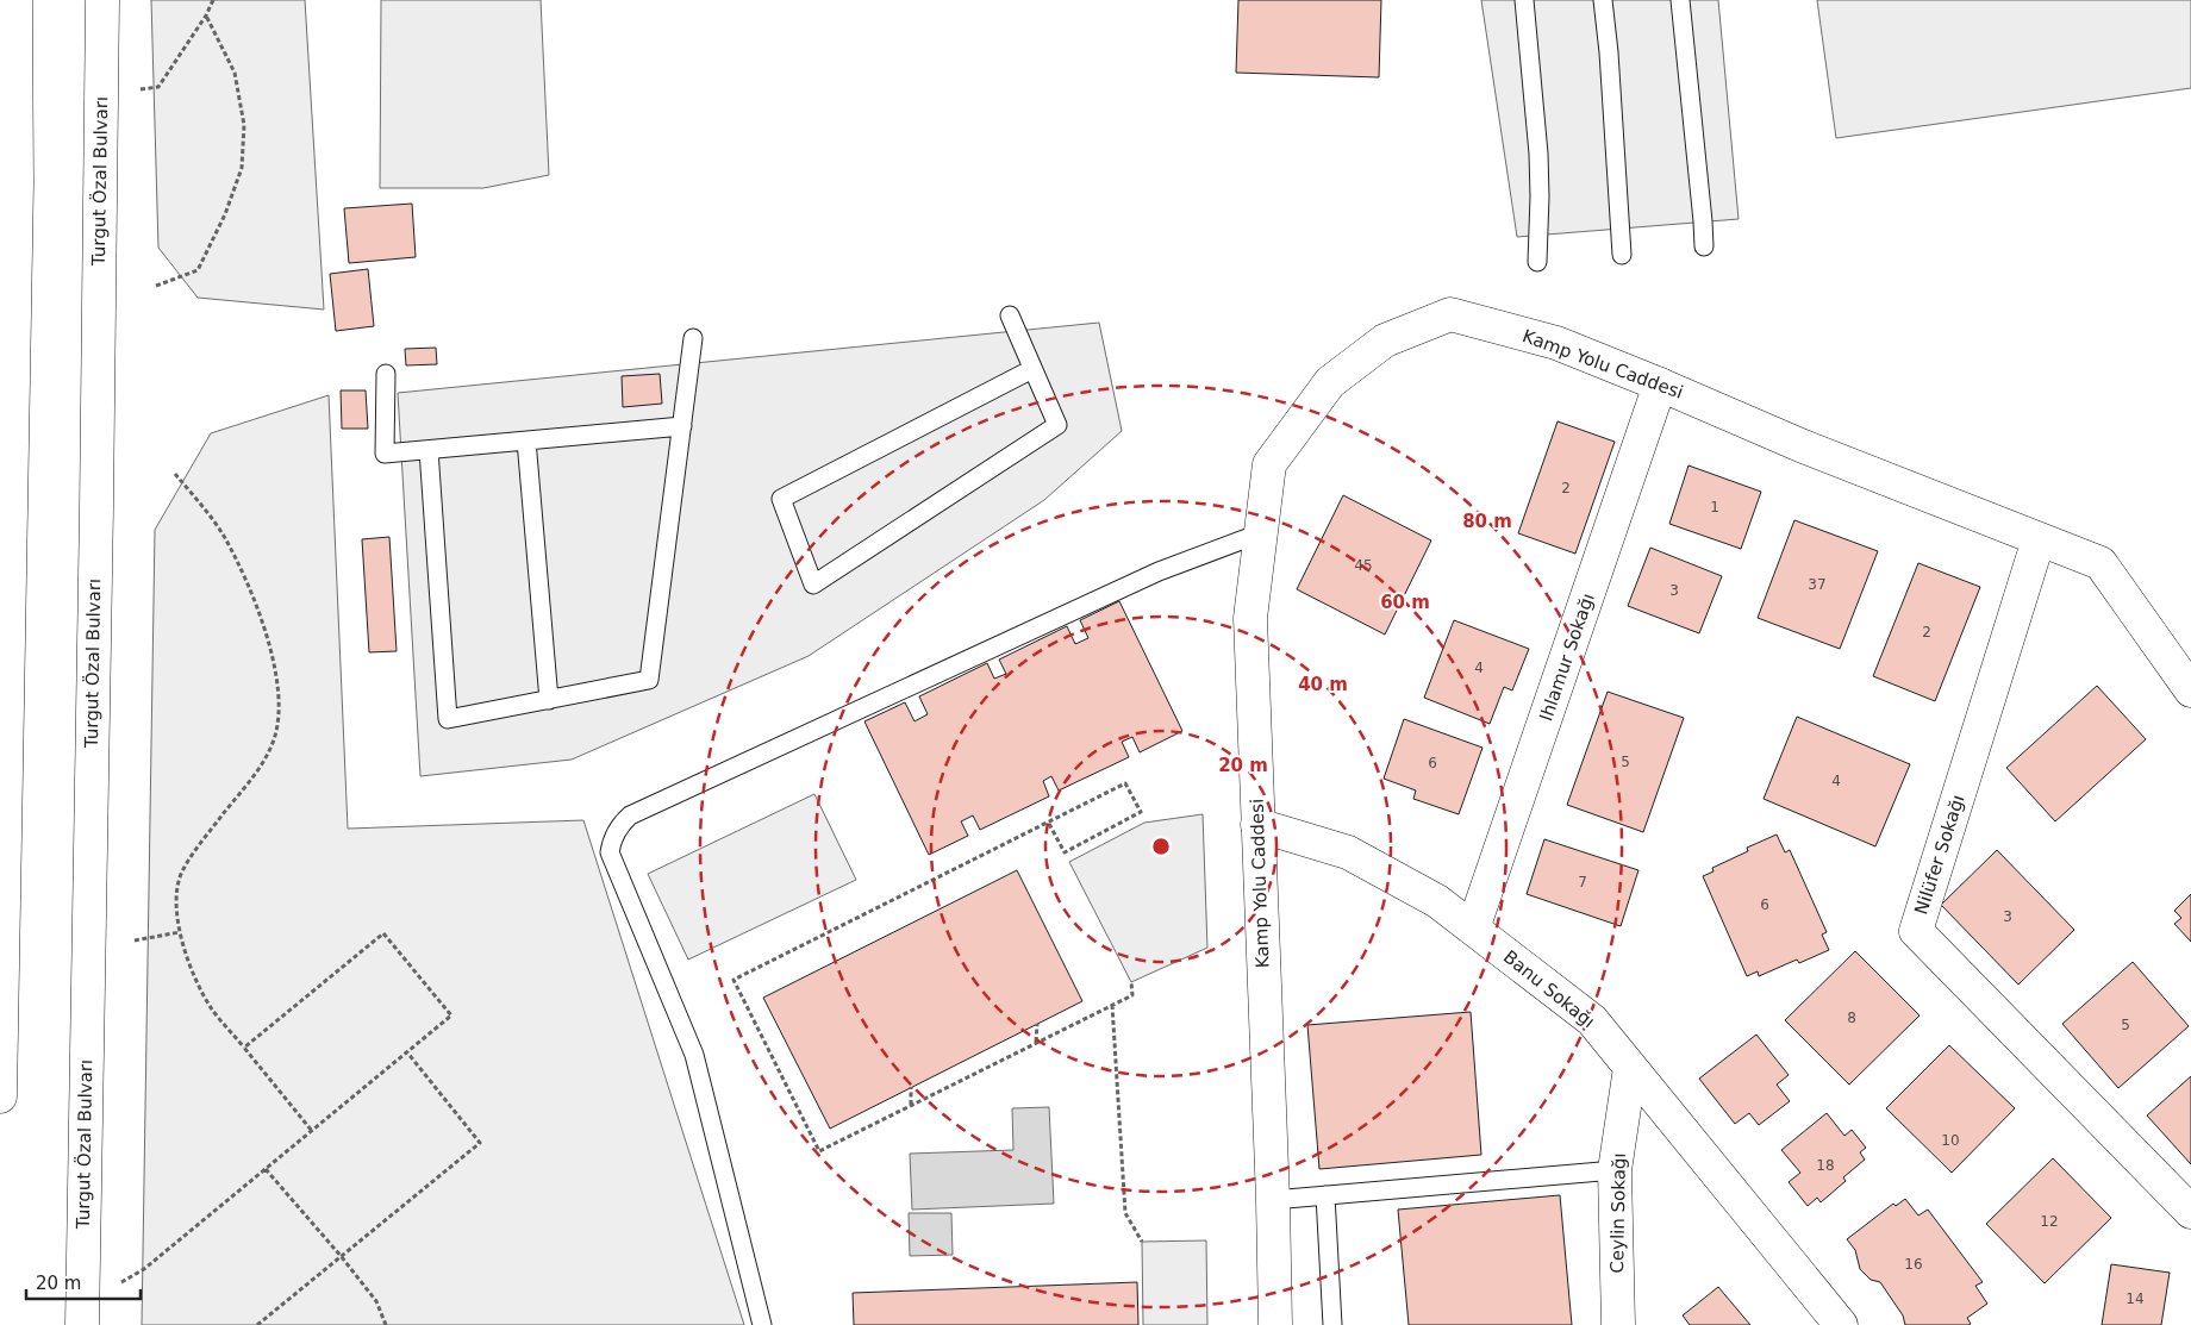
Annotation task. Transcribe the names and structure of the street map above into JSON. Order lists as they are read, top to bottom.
{
  "streets": {
    "main road": [
      "Turgut Özal Bulvarı",
      "Kamp Yolu Caddesi",
      "Ihlamur Sokağı",
      "Nilüfer Sokağı",
      "Banu Sokağı",
      "Ceylin Sokağı"
    ]
  },
  "crossings": [
    ["Kamp Yolu Caddesi", "Ihlamur Sokağı"],
    ["Kamp Yolu Caddesi", "Nilüfer Sokağı"],
    ["Kamp Yolu Caddesi", "Banu Sokağı"],
    ["Ihlamur Sokağı", "Banu Sokağı"],
    ["Banu Sokağı", "Ceylin Sokağı"]
  ],
  "house_numbers": [
    "2",
    "1",
    "45",
    "37",
    "3",
    "2",
    "4",
    "5",
    "6",
    "4",
    "7",
    "6",
    "3",
    "8",
    "5",
    "10",
    "18",
    "12",
    "16",
    "14"
  ],
  "scale_bar": "20 m",
  "rings": [
    "80 m",
    "60 m",
    "40 m",
    "20 m"
  ]
}
